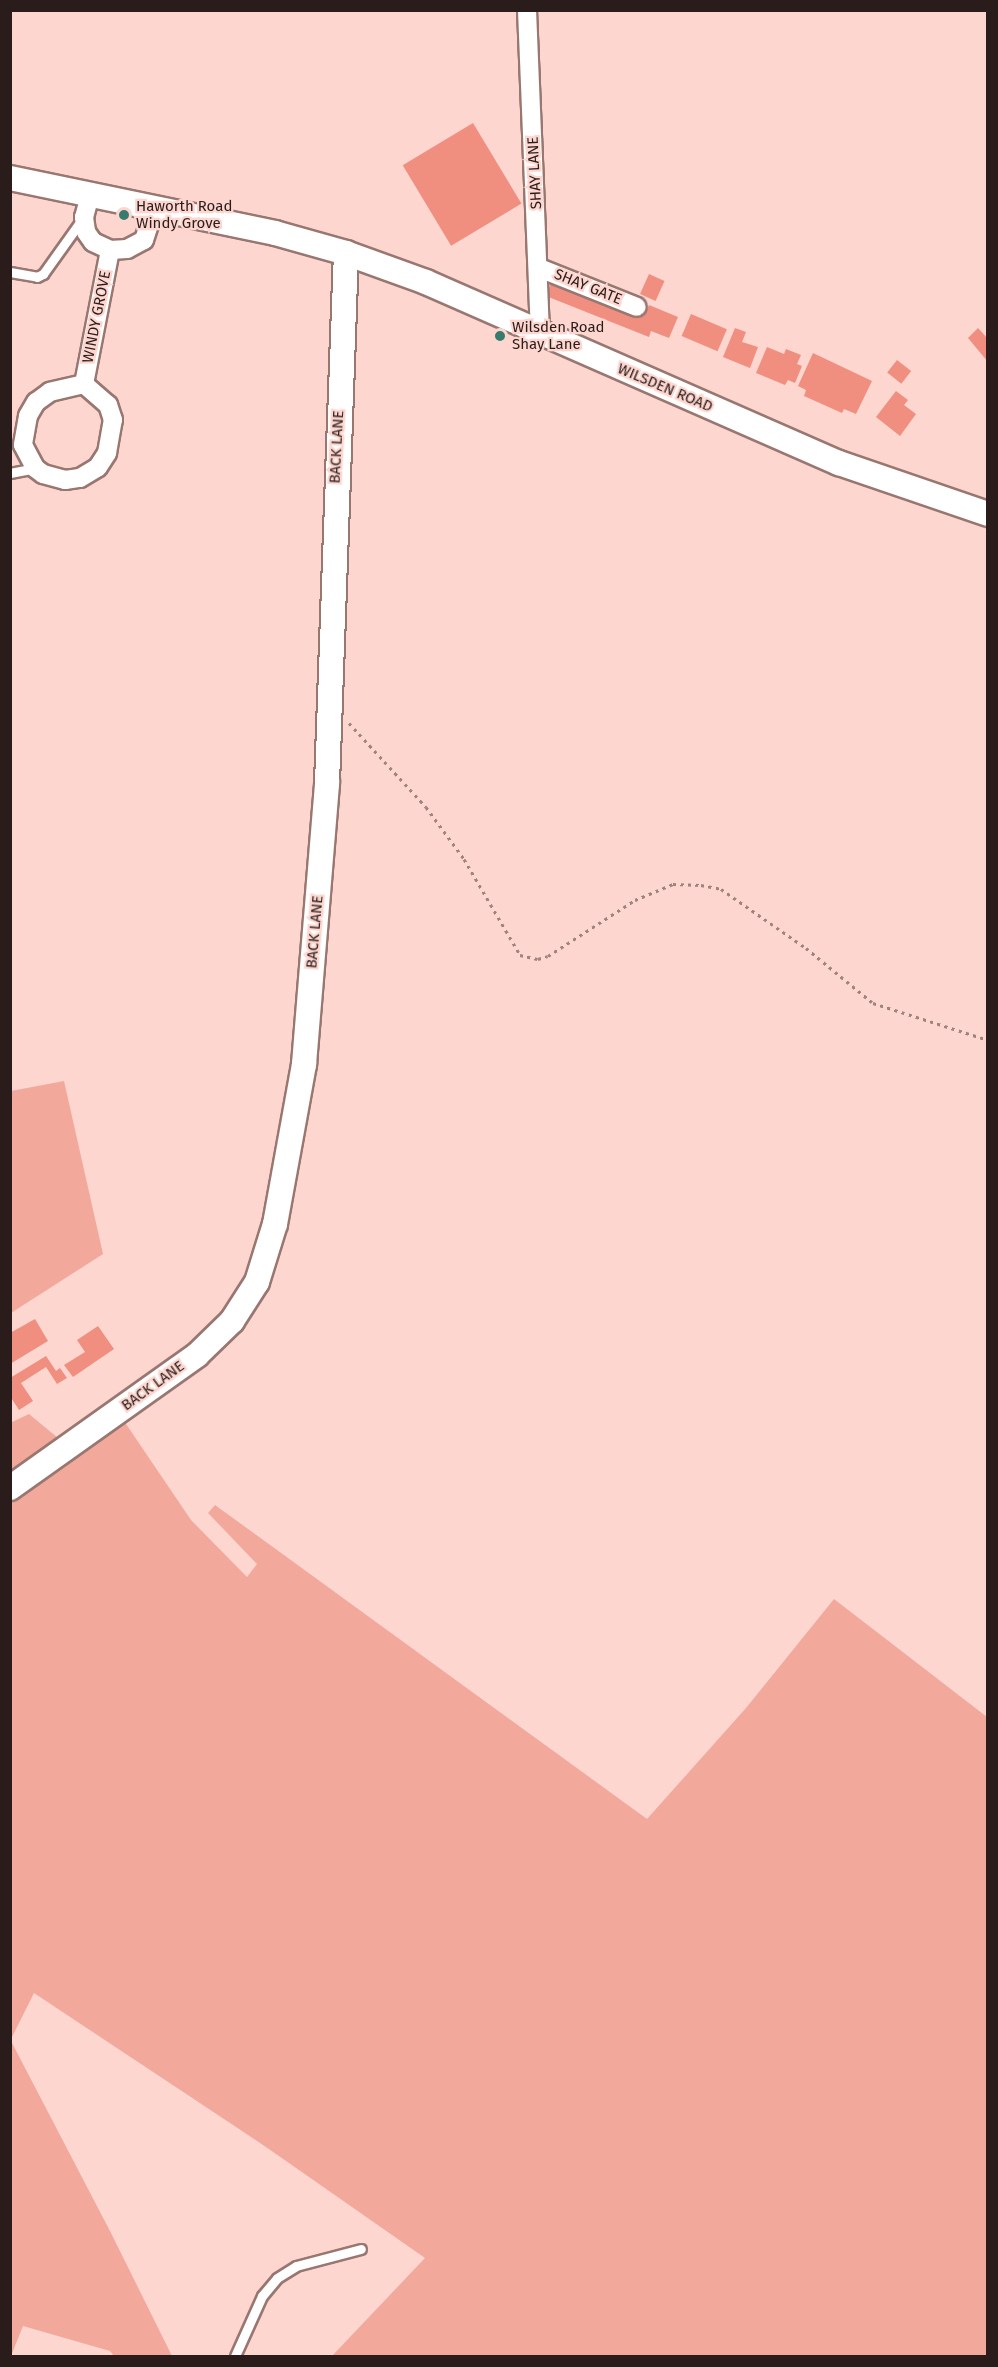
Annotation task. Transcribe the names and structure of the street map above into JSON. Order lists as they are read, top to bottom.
{
  "streets": {
    "street": [
      "SHAY LANE",
      "SHAY GATE",
      "WINDY GROVE",
      "WILSDEN ROAD",
      "BACK LANE"
    ]
  },
  "crossings": [
    ["SHAY LANE", "SHAY GATE"],
    ["SHAY LANE", "WILSDEN ROAD"],
    ["WINDY GROVE", "WILSDEN ROAD"],
    ["WILSDEN ROAD", "BACK LANE"]
  ],
  "places": ["Haworth Road Windy Grove", "Wilsden Road Shay Lane"]
}
